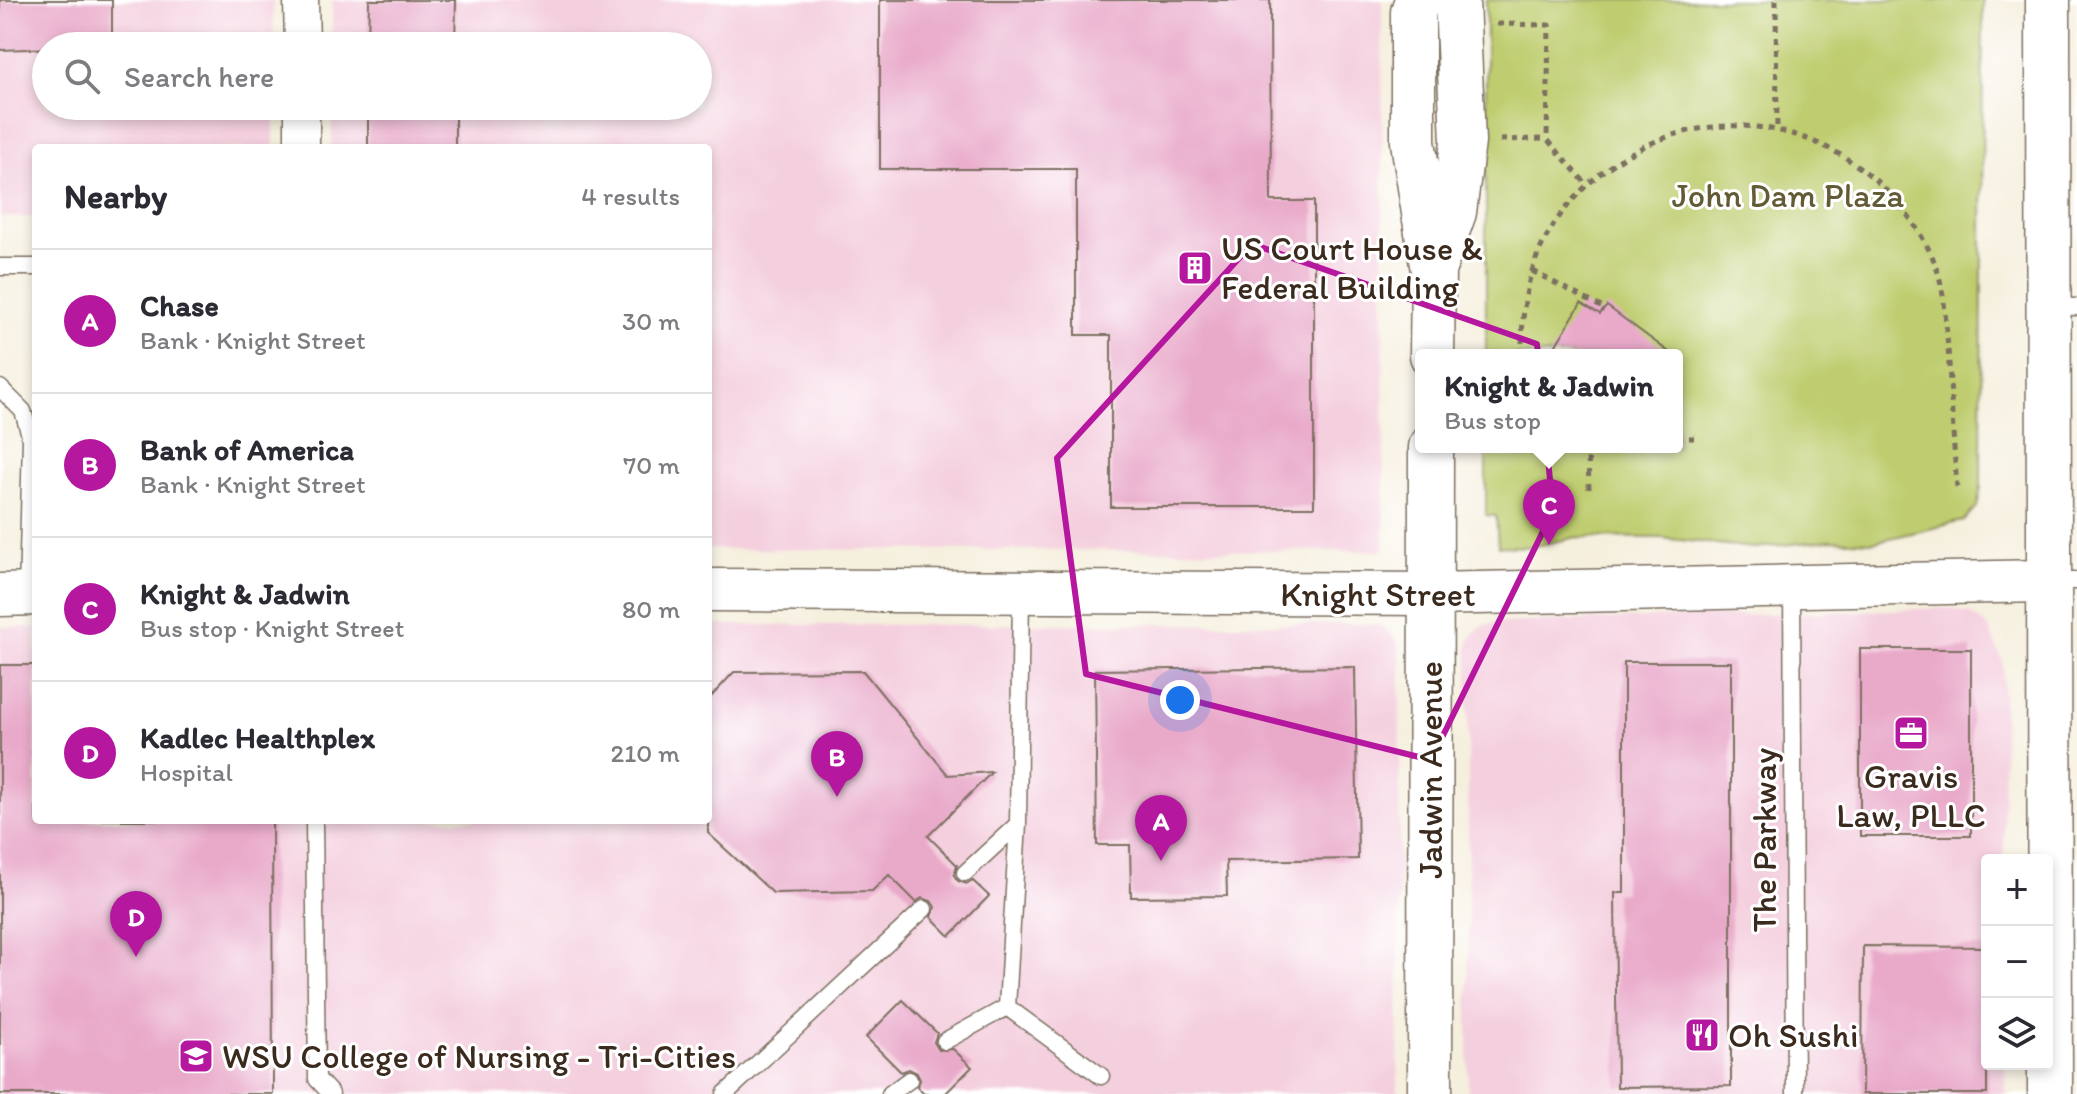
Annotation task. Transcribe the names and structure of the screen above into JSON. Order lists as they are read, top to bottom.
{
  "streets": {
    "main road": ["Jadwin Avenue"],
    "street": ["Knight Street"],
    "lane": ["The Parkway"]
  },
  "crossings": [
    ["Knight Street", "Jadwin Avenue"],
    ["Knight Street", "The Parkway"]
  ],
  "parks": ["John Dam Plaza"],
  "places": {
    "building": ["US Court House & Federal Building"],
    "office": ["Gravis Law, PLLC"],
    "restaurant": ["Oh Sushi"],
    "school or university": ["WSU College of Nursing - Tri-Cities"]
  },
  "page": {
    "search": "Search here",
    "heading": ["Nearby", "4 results"],
    "list": [
      {
        "mark": "A",
        "name": "Chase",
        "note": "Bank · Knight Street",
        "value": "30 m"
      },
      {
        "mark": "B",
        "name": "Bank of America",
        "note": "Bank · Knight Street",
        "value": "70 m"
      },
      {
        "mark": "C",
        "name": "Knight & Jadwin",
        "note": "Bus stop · Knight Street",
        "value": "80 m"
      },
      {
        "mark": "D",
        "name": "Kadlec Healthplex",
        "note": "Hospital",
        "value": "210 m"
      }
    ],
    "popup": ["Knight & Jadwin", "Bus stop"],
    "pins": [
      "C",
      "B",
      "A",
      "D"
    ],
    "map_buttons": ["+", "−"]
  }
}
